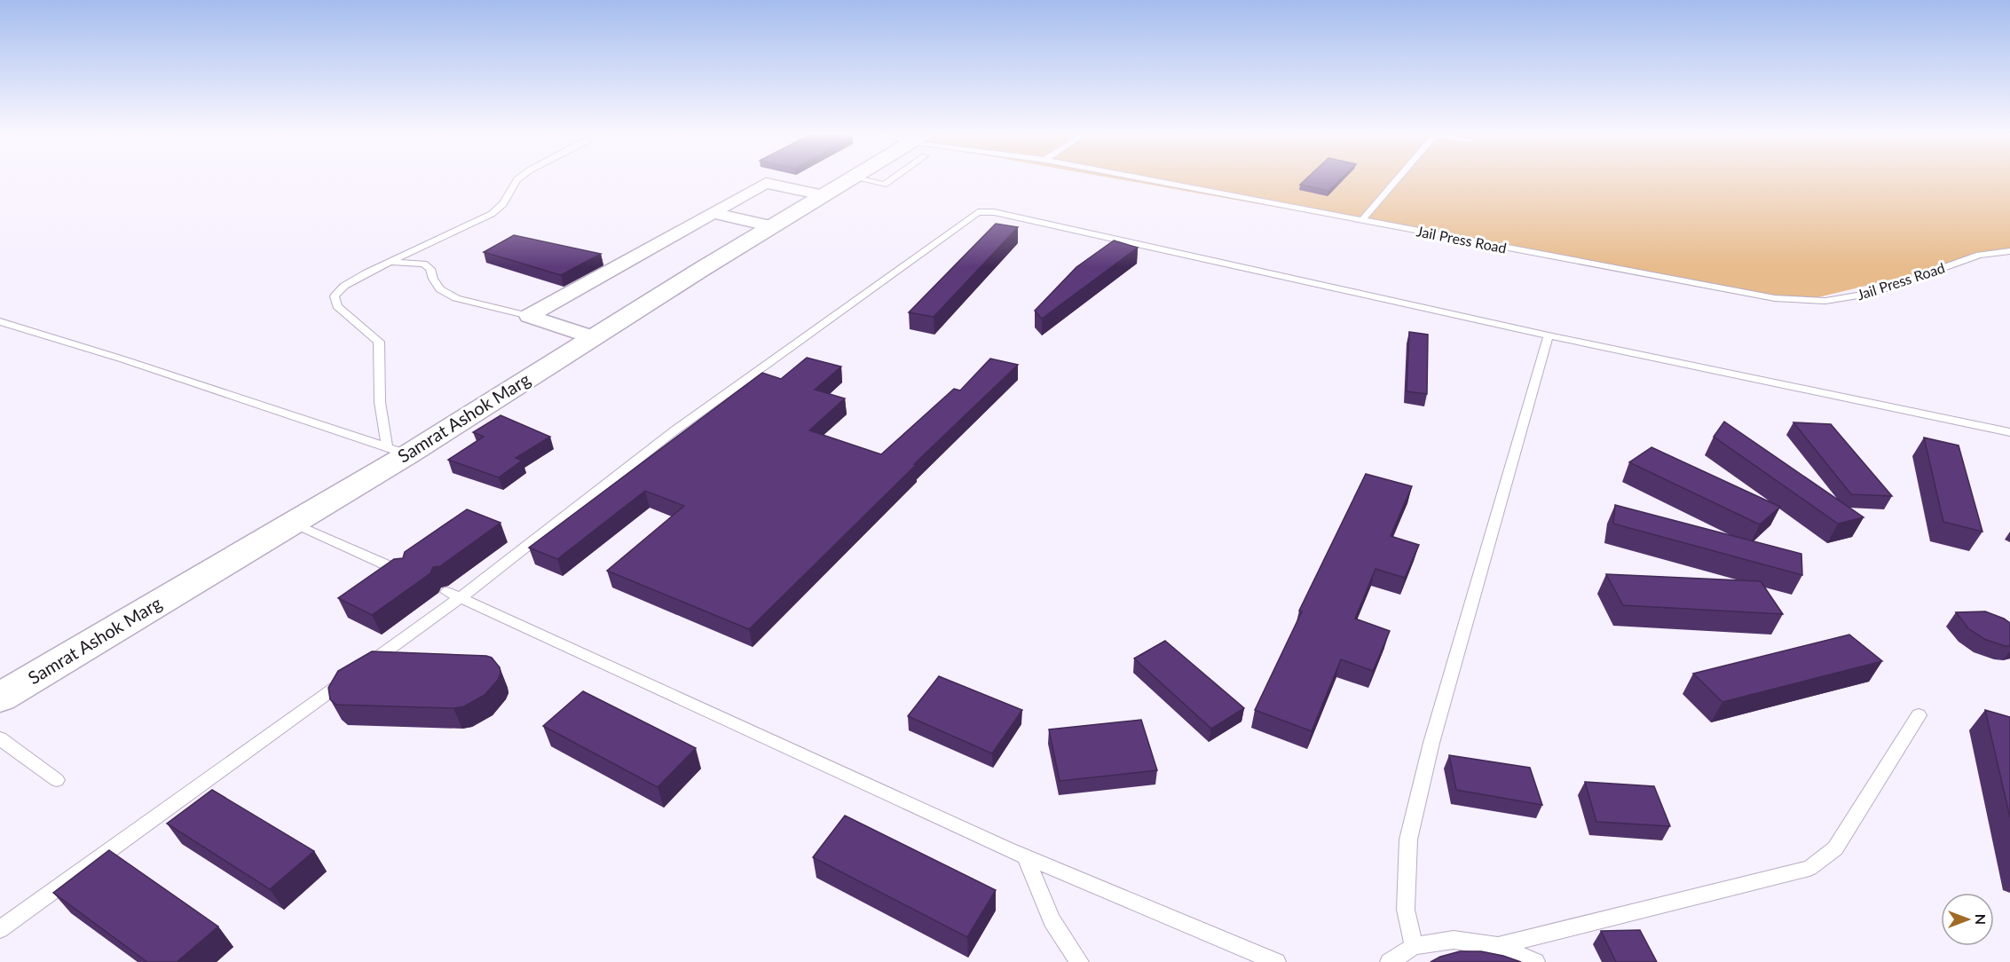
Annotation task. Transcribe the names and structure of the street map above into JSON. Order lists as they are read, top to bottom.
{
  "streets": {
    "street": ["Samrat Ashok Marg"],
    "lane": ["Jail Press Road"]
  },
  "north": "right"
}
